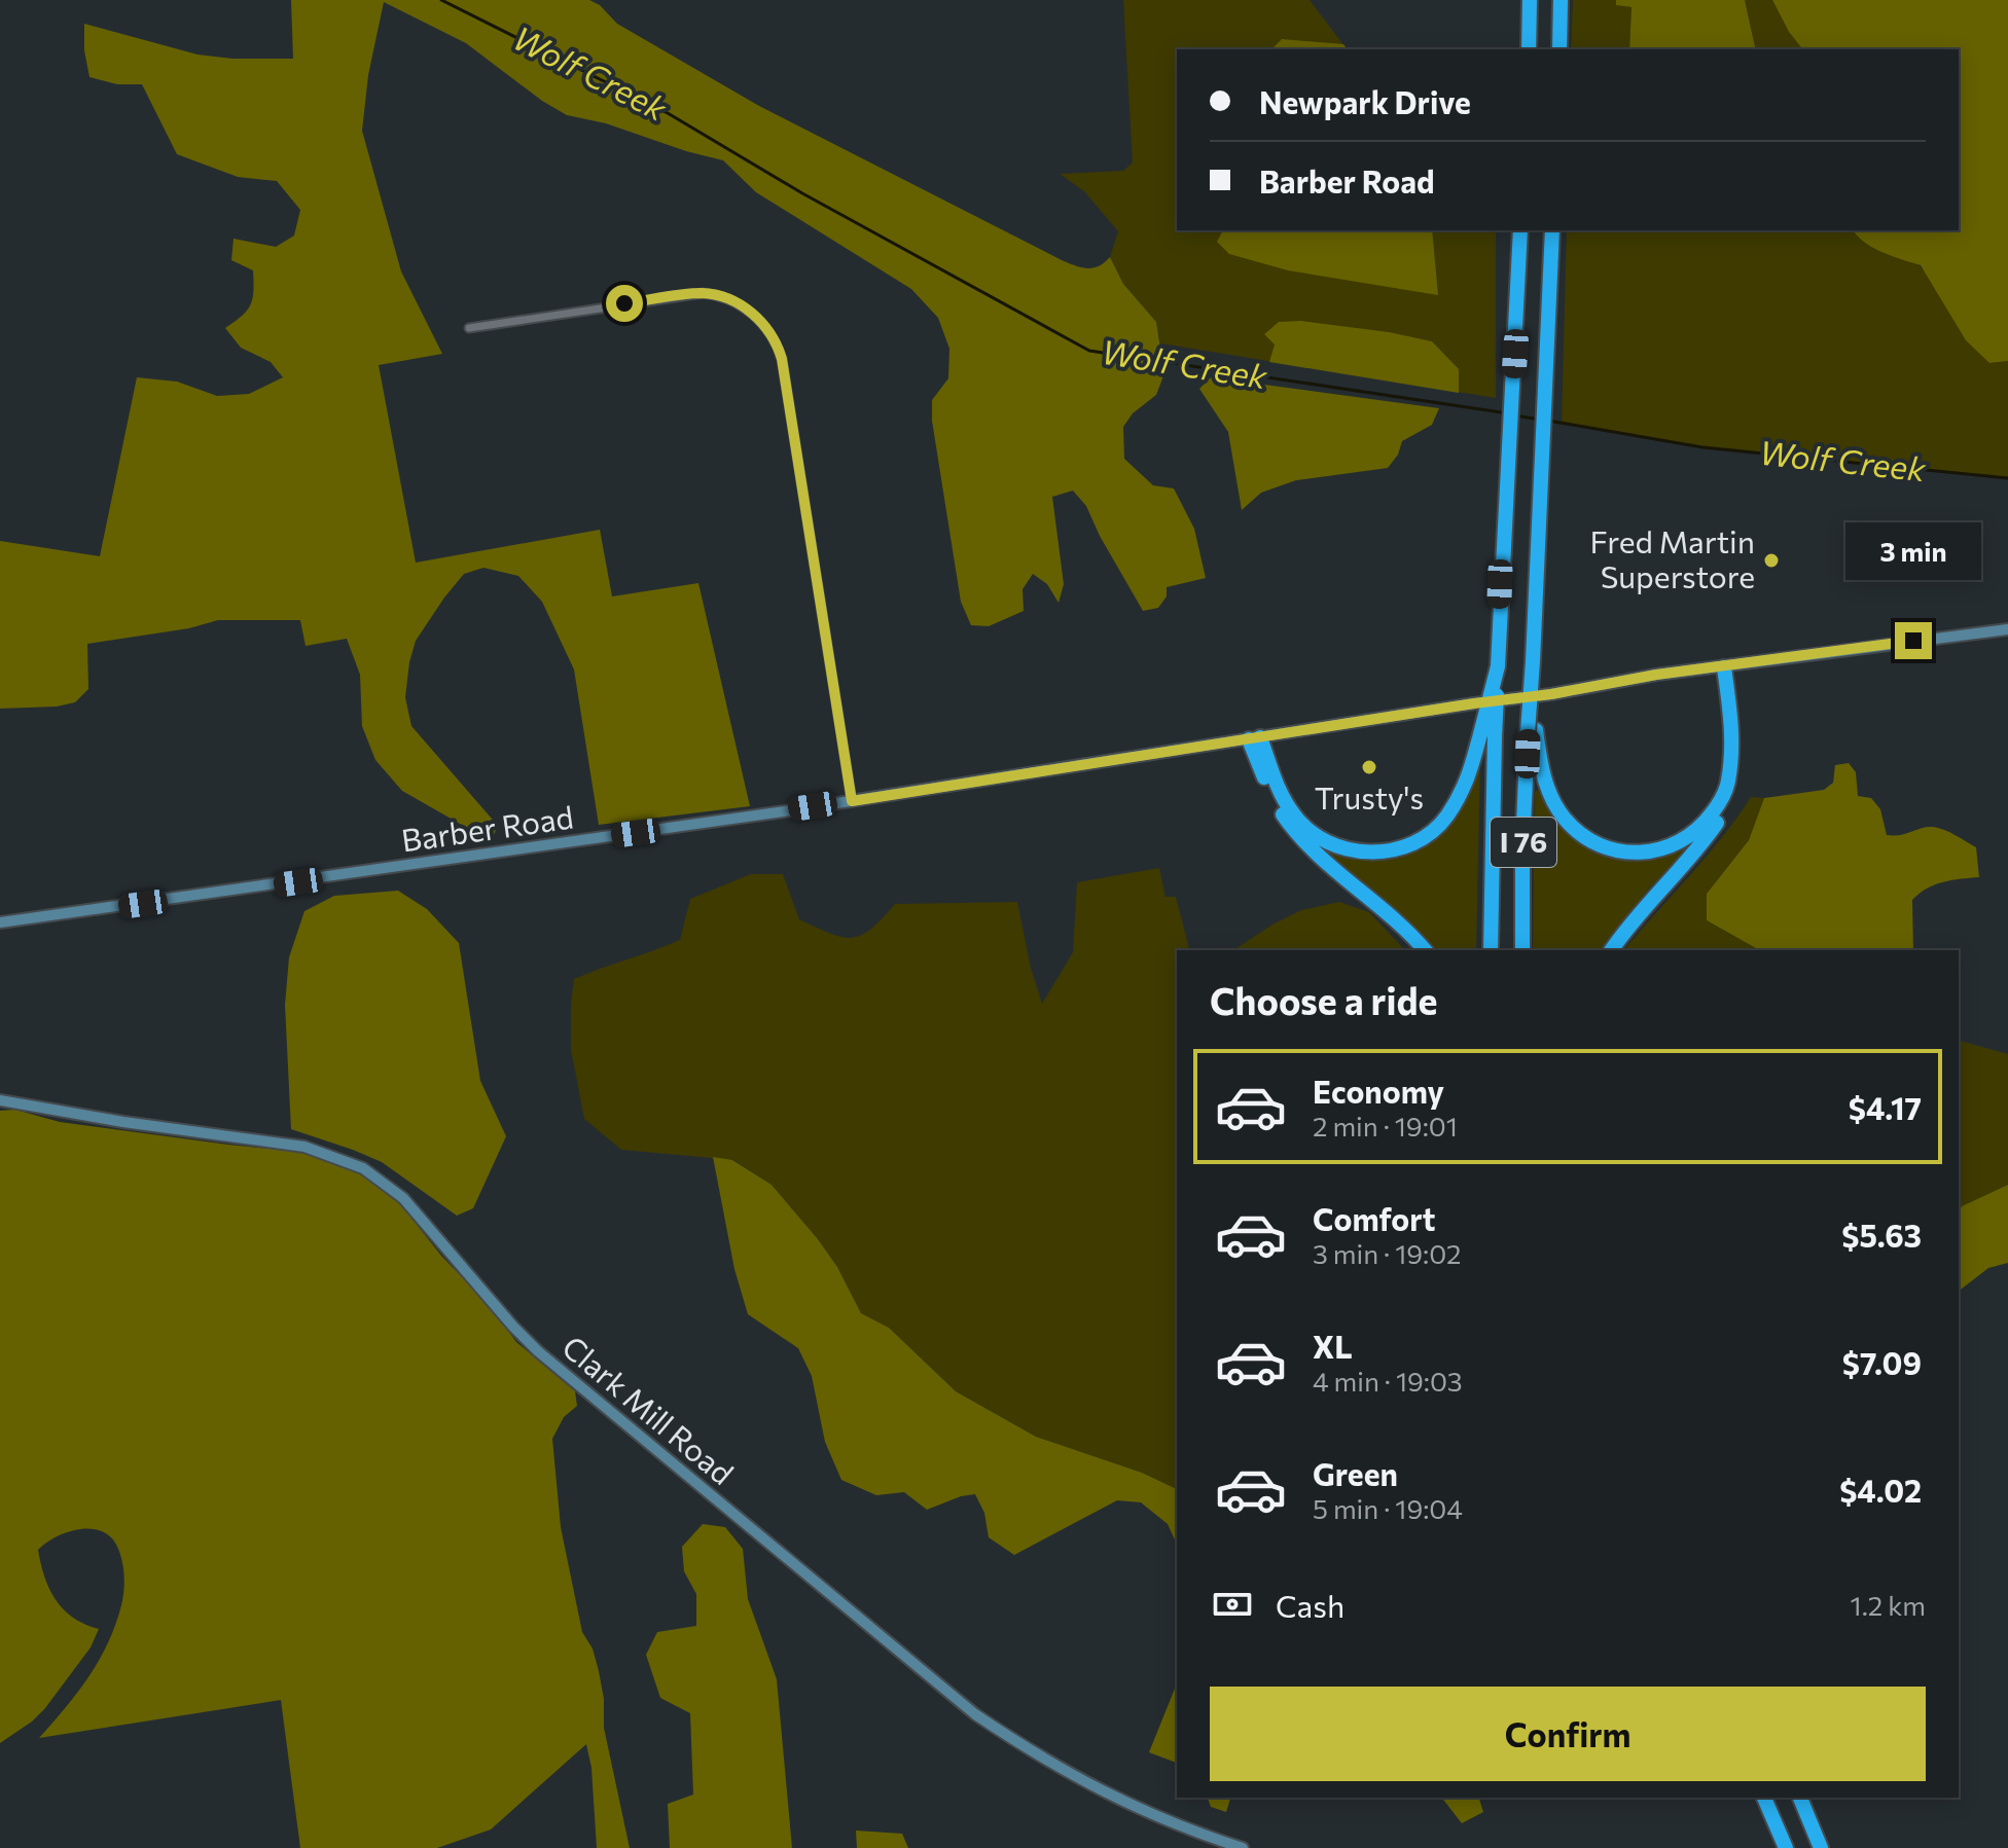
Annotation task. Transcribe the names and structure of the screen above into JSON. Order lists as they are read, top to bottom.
{
  "streets": {
    "highway": ["I 76"],
    "main road": ["Barber Road", "Clark Mill Road"]
  },
  "water": ["Wolf Creek"],
  "places": ["Fred Martin Superstore", "Trusty's"],
  "page": {
    "banner": ["Newpark Drive", "Barber Road"],
    "bubble": "3 min",
    "heading": "Choose a ride",
    "list": [
      {
        "name": "Economy",
        "note": "2 min · 19:01",
        "value": "$4.17"
      },
      {
        "name": "Comfort",
        "note": "3 min · 19:02",
        "value": "$5.63"
      },
      {
        "name": "XL",
        "note": "4 min · 19:03",
        "value": "$7.09"
      },
      {
        "name": "Green",
        "note": "5 min · 19:04",
        "value": "$4.02"
      }
    ],
    "pay": ["Cash", "1.2 km"],
    "buttons": "Confirm"
  }
}
